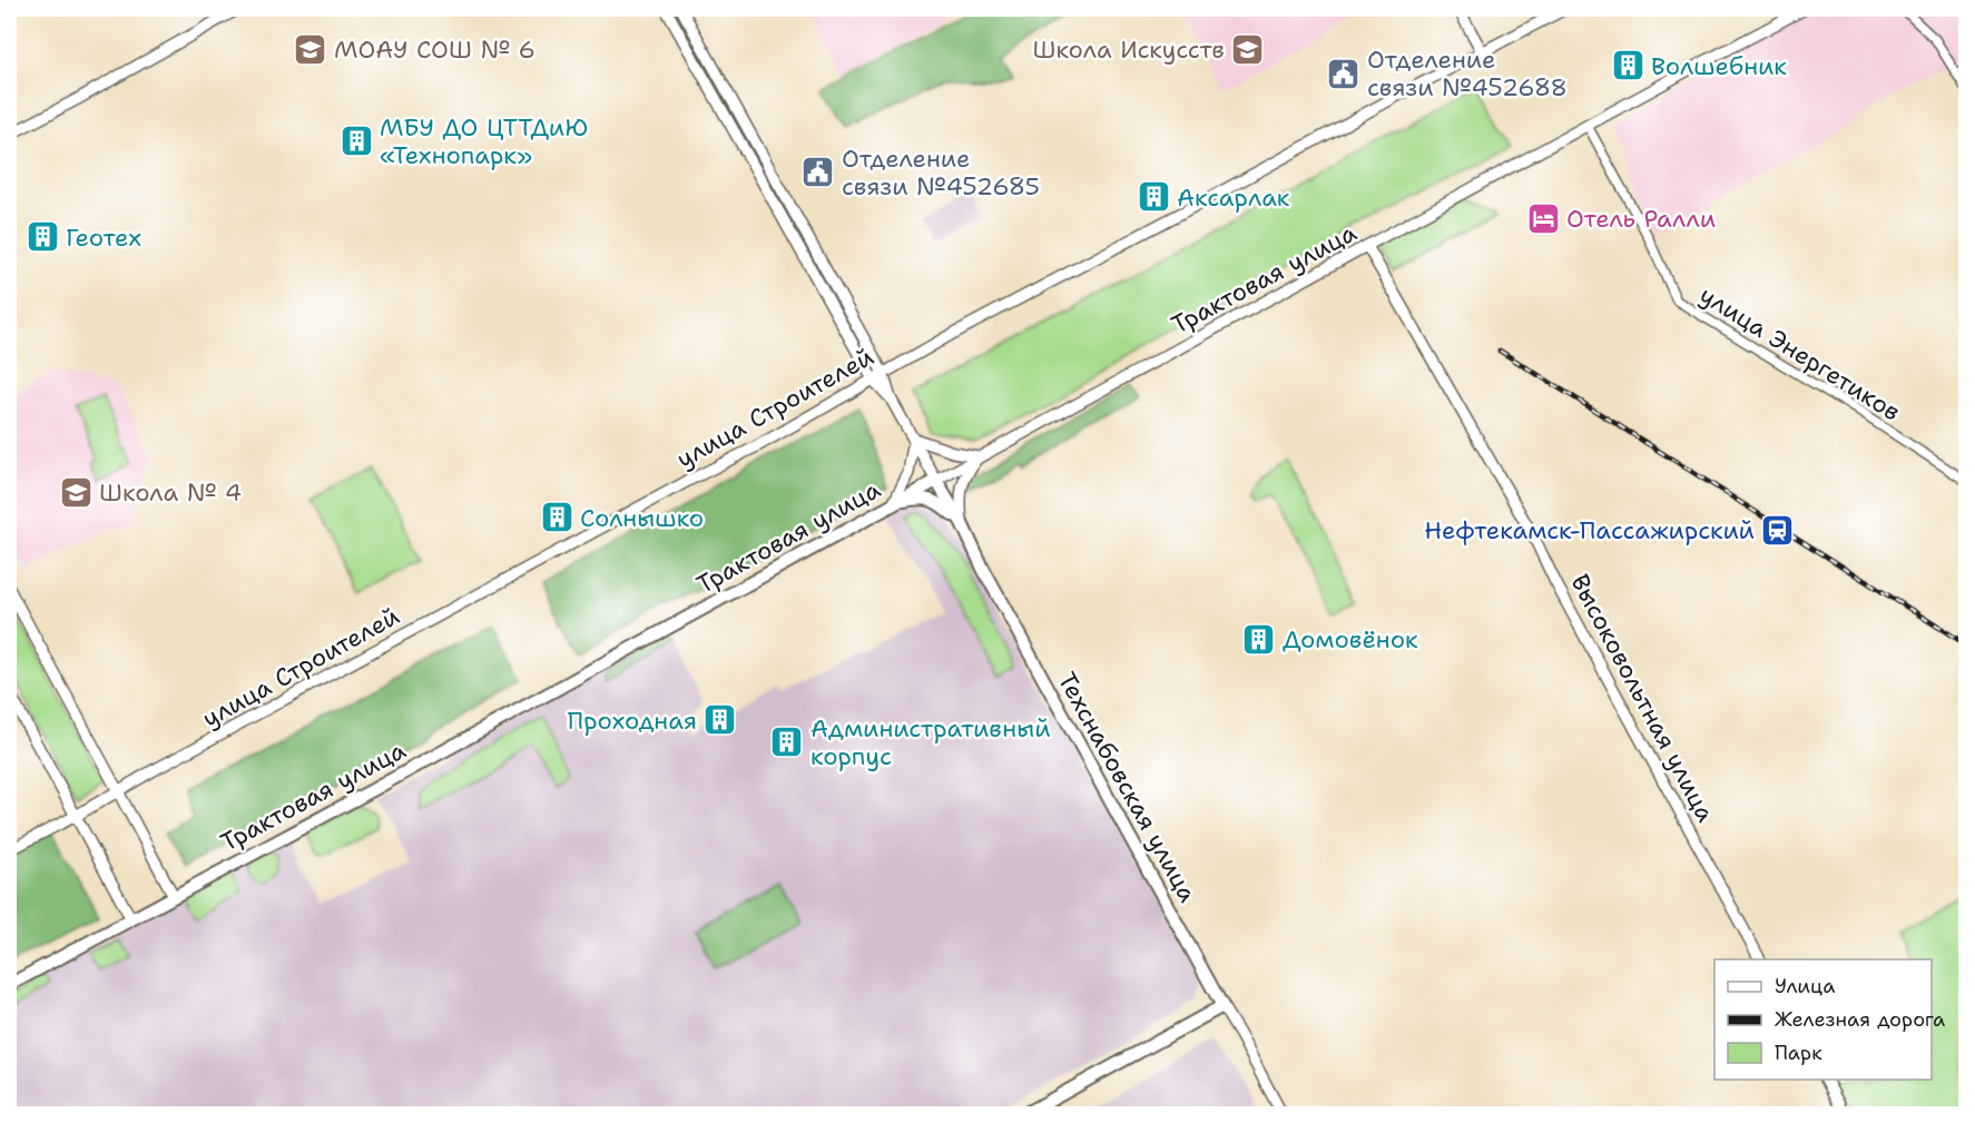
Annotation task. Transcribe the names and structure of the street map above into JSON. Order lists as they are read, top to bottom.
{
  "streets": {
    "main road": [
      "Трактовая улица",
      "улица Строителей",
      "Высоковольтная улица",
      "Техснабовская улица"
    ],
    "street": ["улица Энергетиков"]
  },
  "crossings": [
    ["Трактовая улица", "улица Энергетиков"],
    ["Трактовая улица", "Высоковольтная улица"],
    ["Трактовая улица", "Техснабовская улица"]
  ],
  "places": {
    "school or university": ["МОАУ СОШ № 6", "Школа Искусств", "Школа № 4"],
    "building": [
      "Волшебник",
      "МБУ ДО ЦТТДиЮ «Технопарк»",
      "Аксарлак",
      "Геотех",
      "Солнышко",
      "Домовёнок",
      "Проходная",
      "Административный корпус"
    ],
    "public building": ["Отделение связи №452688", "Отделение связи №452685"],
    "hotel": ["Отель Ралли"],
    "station": ["Нефтекамск-Пассажирский"]
  },
  "legend": ["Улица", "Железная дорога", "Парк"]
}
